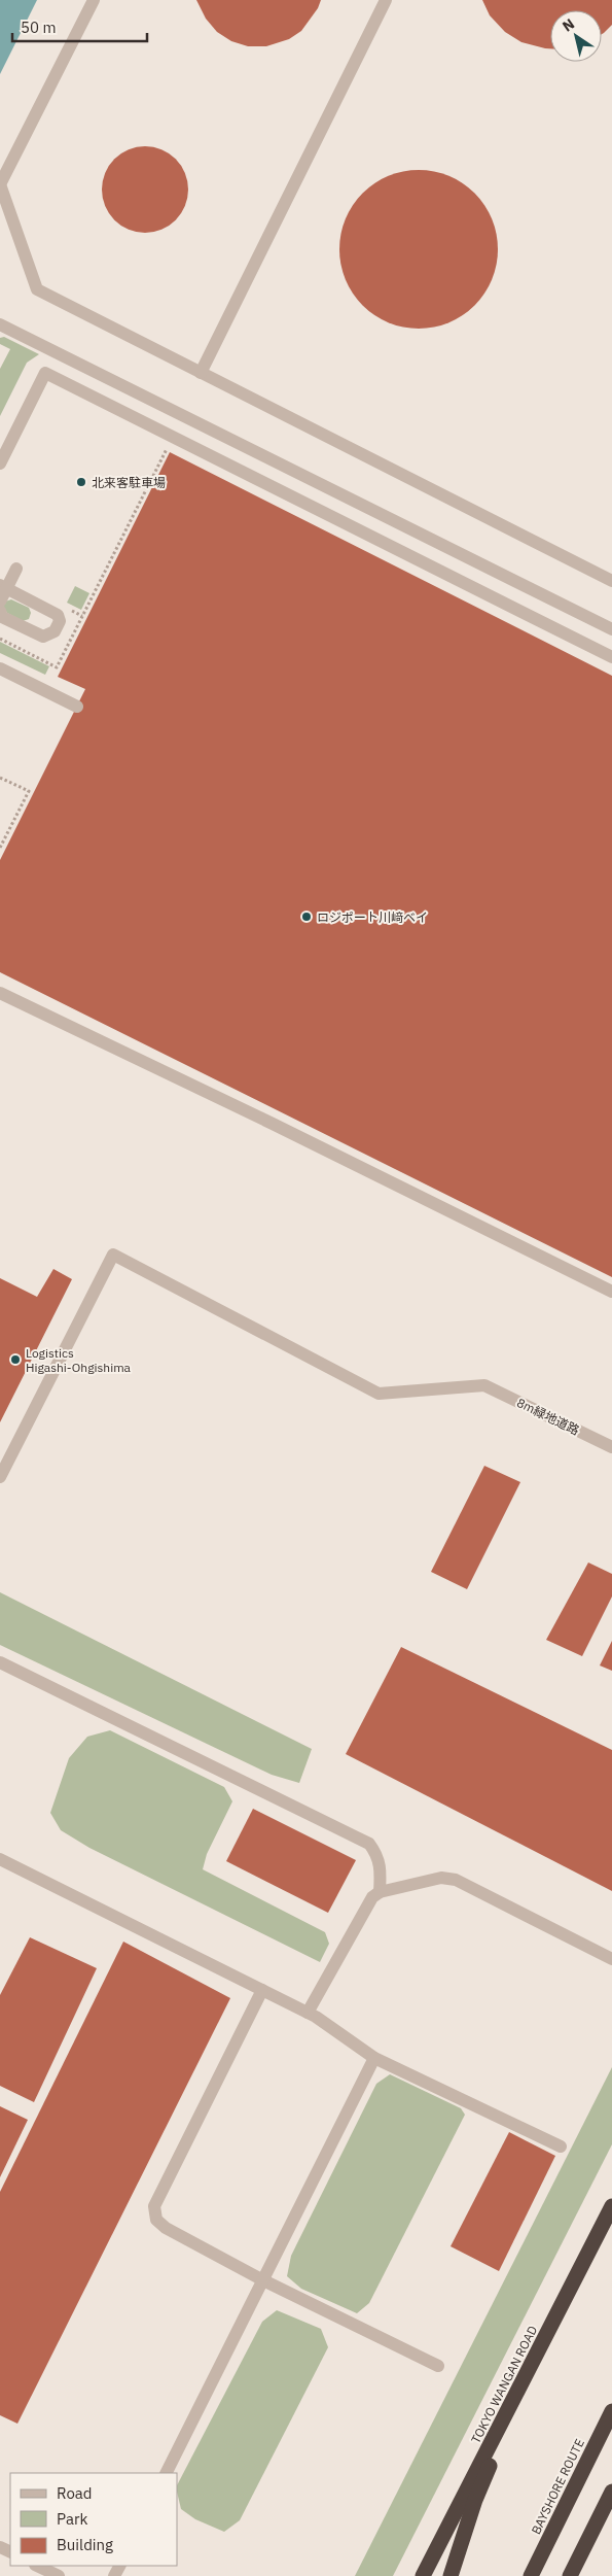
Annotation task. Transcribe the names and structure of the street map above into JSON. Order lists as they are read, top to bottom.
{
  "streets": {
    "highway": ["TOKYO WANGAN ROAD", "BAYSHORE ROUTE"],
    "street": ["8m緑地道路"]
  },
  "places": ["北来客駐車場", "ロジポート川﨑ベイ", "Logistics Higashi-Ohgishima"],
  "legend": ["Road", "Park", "Building"],
  "scale_bar": "50 m",
  "north": "top left"
}
